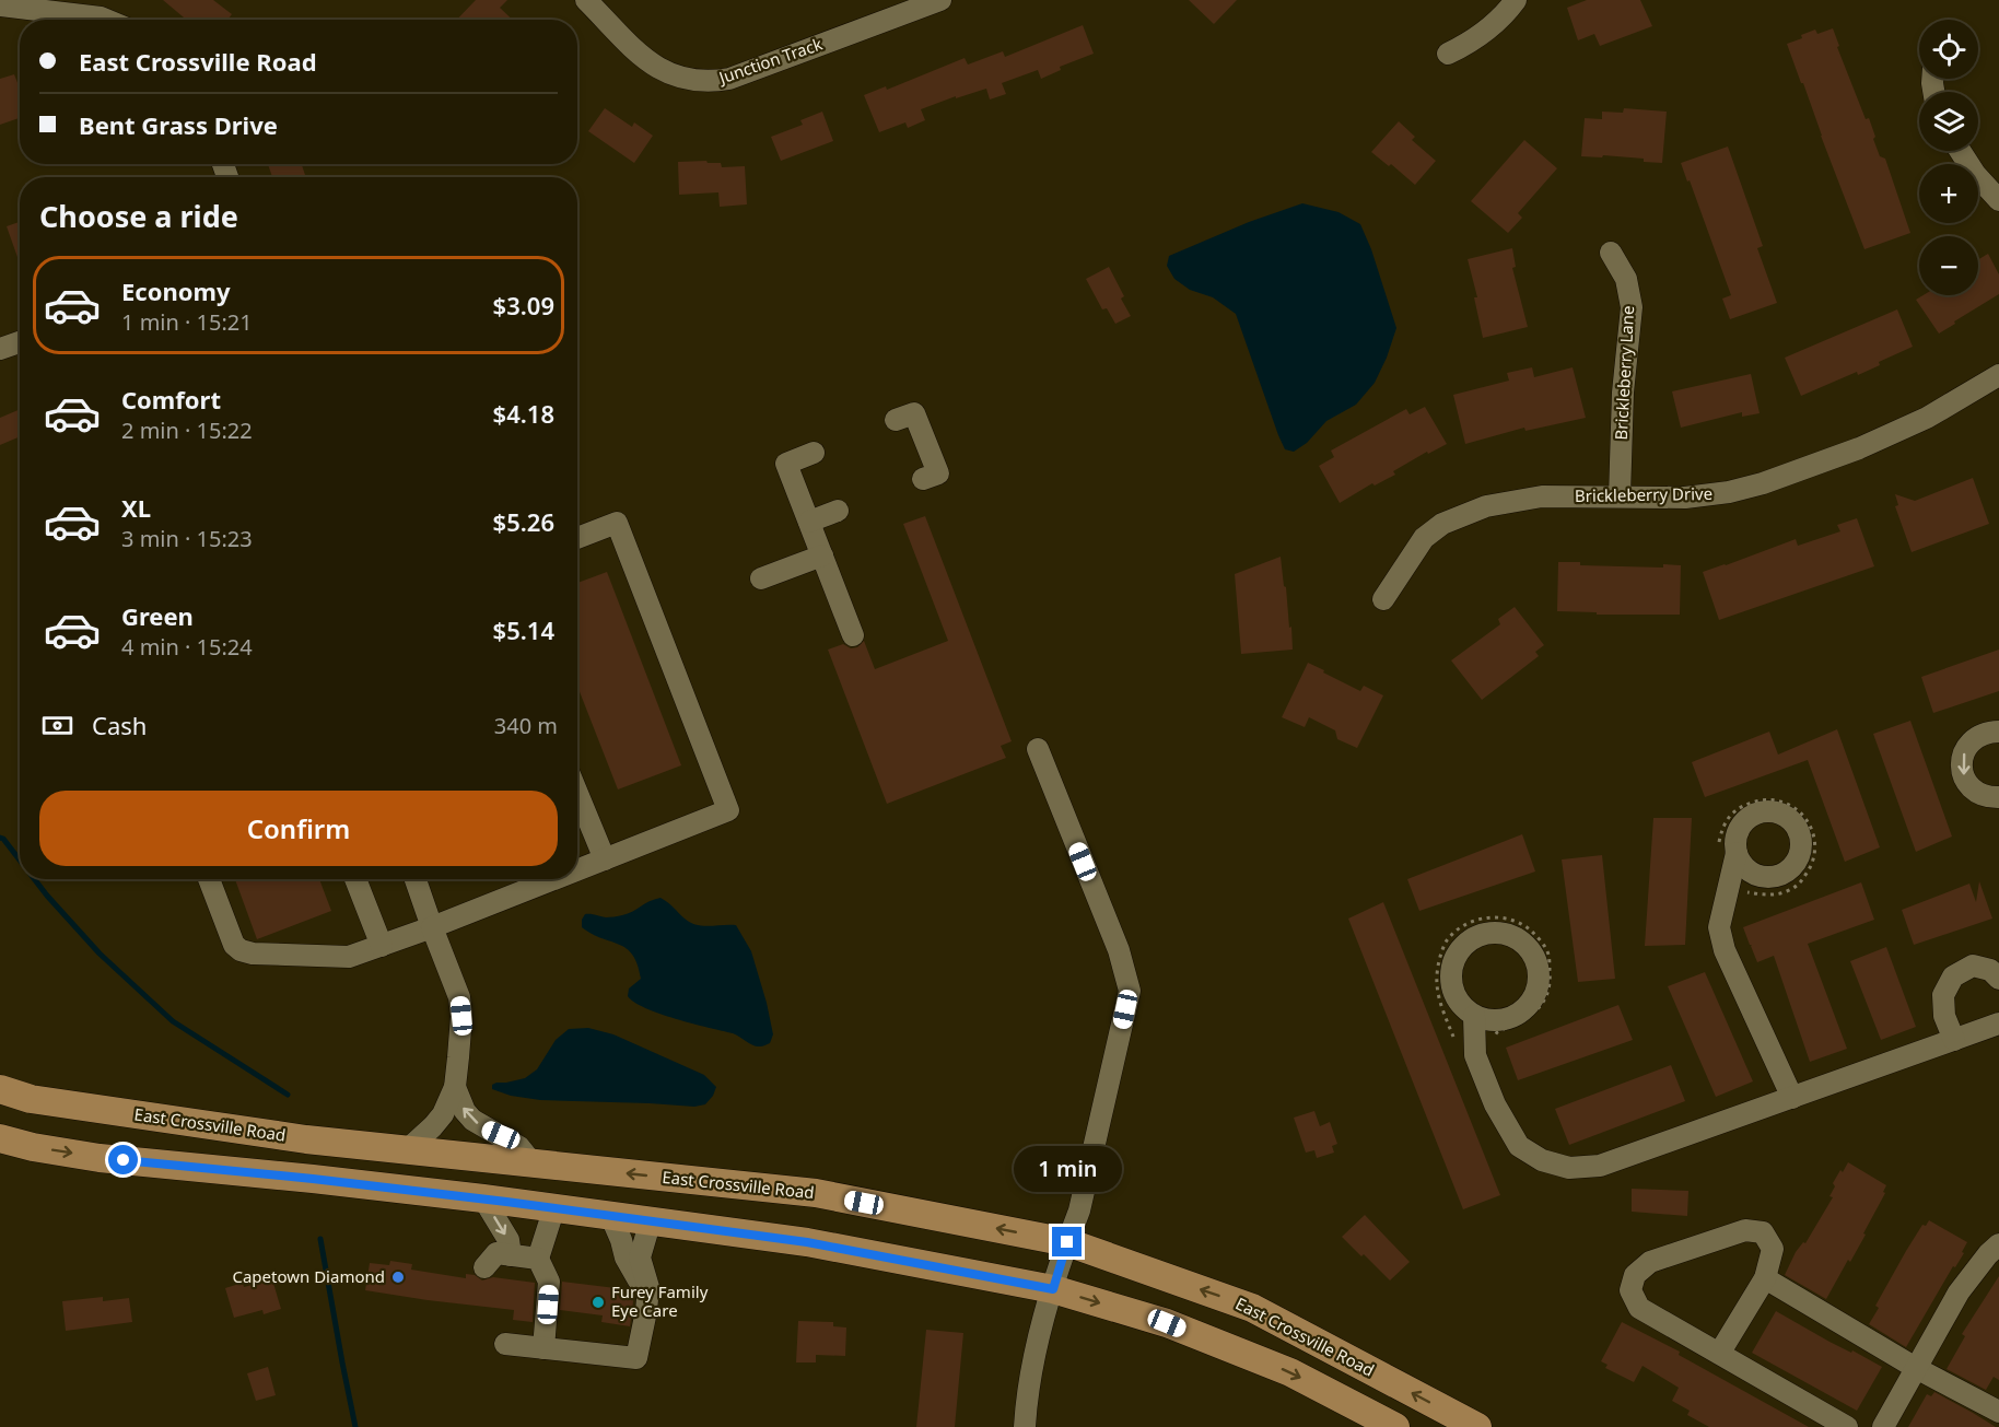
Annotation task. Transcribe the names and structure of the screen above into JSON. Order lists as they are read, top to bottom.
{
  "streets": {
    "main road": ["East Crossville Road"],
    "street": ["Junction Track", "Brickleberry Lane", "Brickleberry Drive"]
  },
  "crossings": [
    ["Brickleberry Lane", "Brickleberry Drive"]
  ],
  "places": ["Capetown Diamond", "Furey Family Eye Care"],
  "page": {
    "map_buttons": ["+", "−"],
    "banner": ["East Crossville Road", "Bent Grass Drive"],
    "heading": "Choose a ride",
    "list": [
      {
        "name": "Economy",
        "note": "1 min · 15:21",
        "value": "$3.09"
      },
      {
        "name": "Comfort",
        "note": "2 min · 15:22",
        "value": "$4.18"
      },
      {
        "name": "XL",
        "note": "3 min · 15:23",
        "value": "$5.26"
      },
      {
        "name": "Green",
        "note": "4 min · 15:24",
        "value": "$5.14"
      }
    ],
    "pay": ["Cash", "340 m"],
    "buttons": "Confirm",
    "bubble": "1 min"
  }
}
